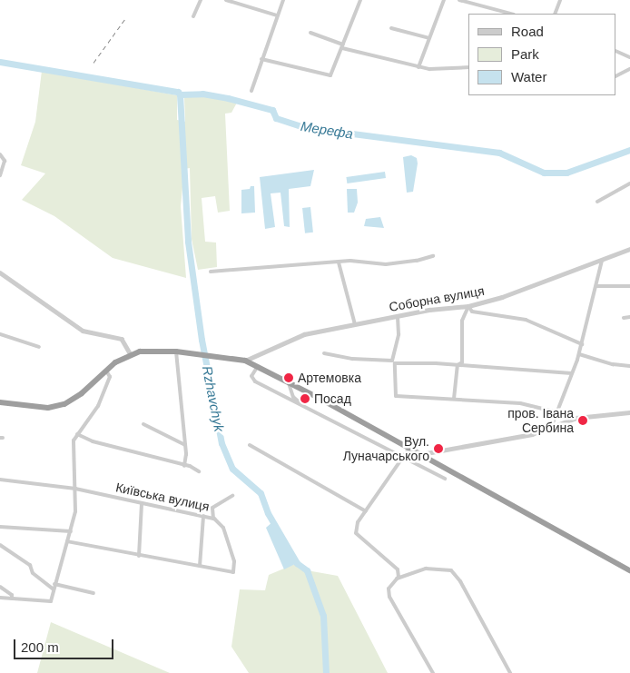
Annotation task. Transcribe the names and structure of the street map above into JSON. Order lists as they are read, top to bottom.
{
  "streets": {
    "street": ["Соборна вулиця", "Київська вулиця"]
  },
  "water": ["Мерефа", "Rzhavchyk"],
  "places": [
    "Артемовка",
    "Посад",
    "пров. Івана Сербина",
    "Вул. Луначарського"
  ],
  "legend": ["Road", "Park", "Water"],
  "scale_bar": "200 m"
}
